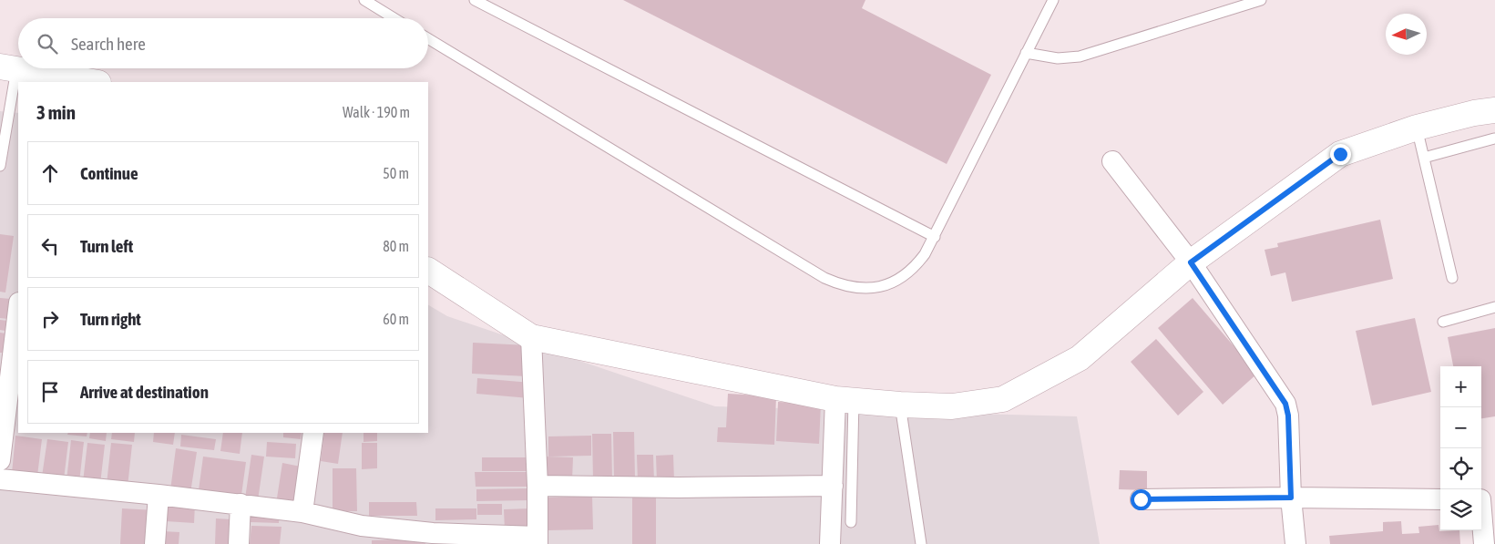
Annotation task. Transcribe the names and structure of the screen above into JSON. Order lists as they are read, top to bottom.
{
  "north": "left",
  "page": {
    "search": "Search here",
    "heading": ["3 min", "Walk · 190 m"],
    "list": [
      ["Continue", "50 m"],
      ["Turn left", "80 m"],
      ["Turn right", "60 m"],
      "Arrive at destination"
    ],
    "map_buttons": ["+", "−"]
  }
}
